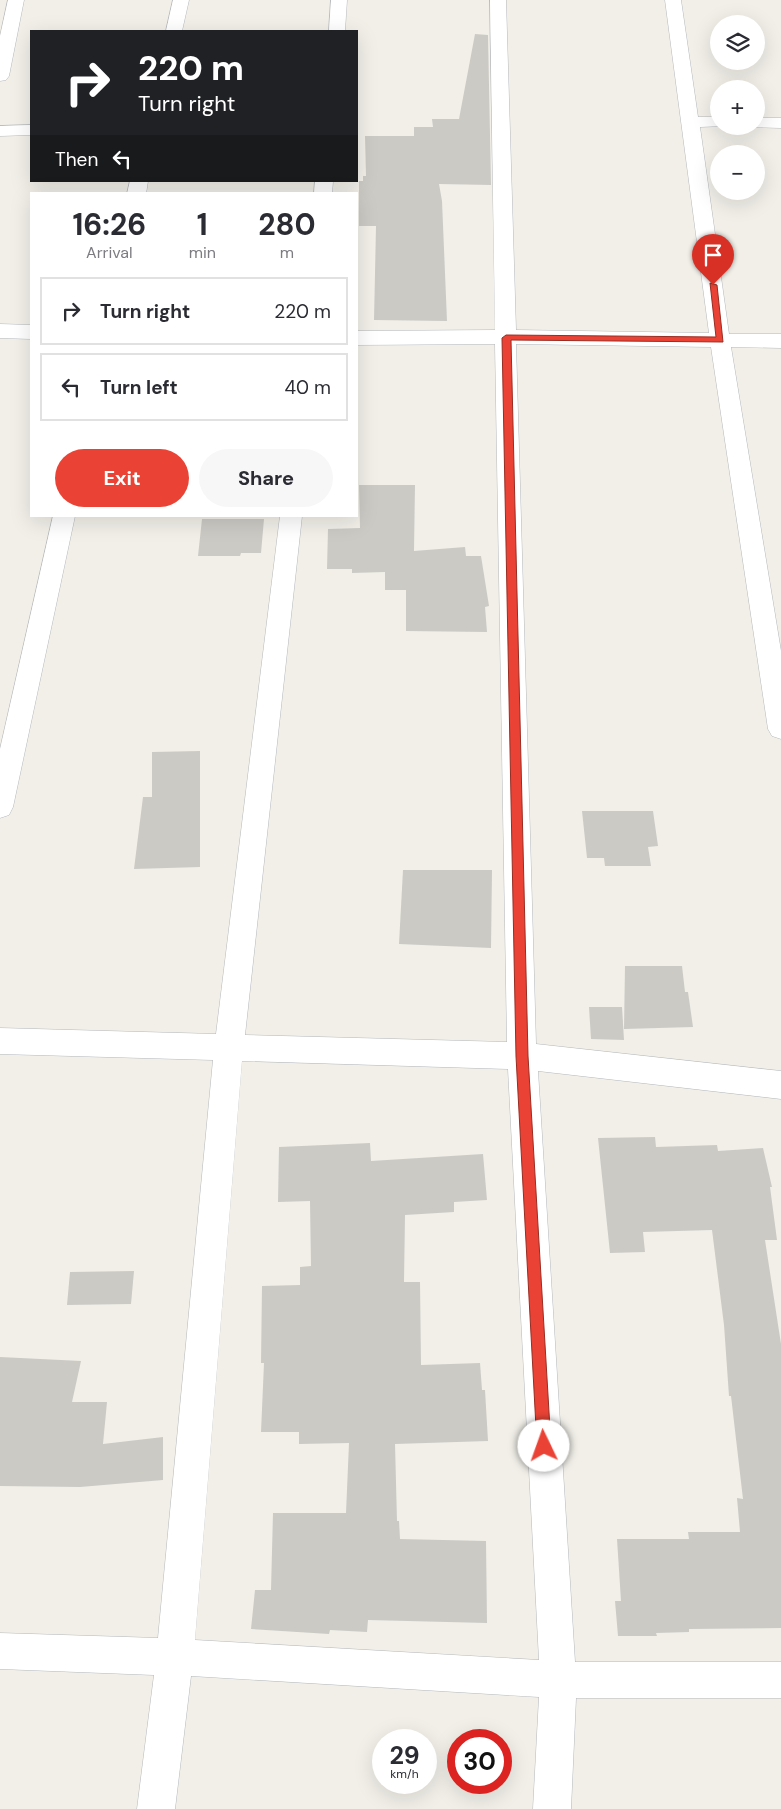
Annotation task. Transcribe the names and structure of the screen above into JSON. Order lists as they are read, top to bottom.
{
  "page": {
    "map_buttons": ["+", "−"],
    "turn": ["220 m", "Turn right"],
    "then": "Then",
    "eta": [
      "16:26",
      "Arrival",
      "1",
      "min",
      "280",
      "m"
    ],
    "list": [
      {
        "name": "Turn right",
        "value": "220 m"
      },
      {
        "name": "Turn left",
        "value": "40 m"
      }
    ],
    "buttons": ["Exit", "Share"],
    "speed": "29 km/h",
    "limit": "30"
  }
}
